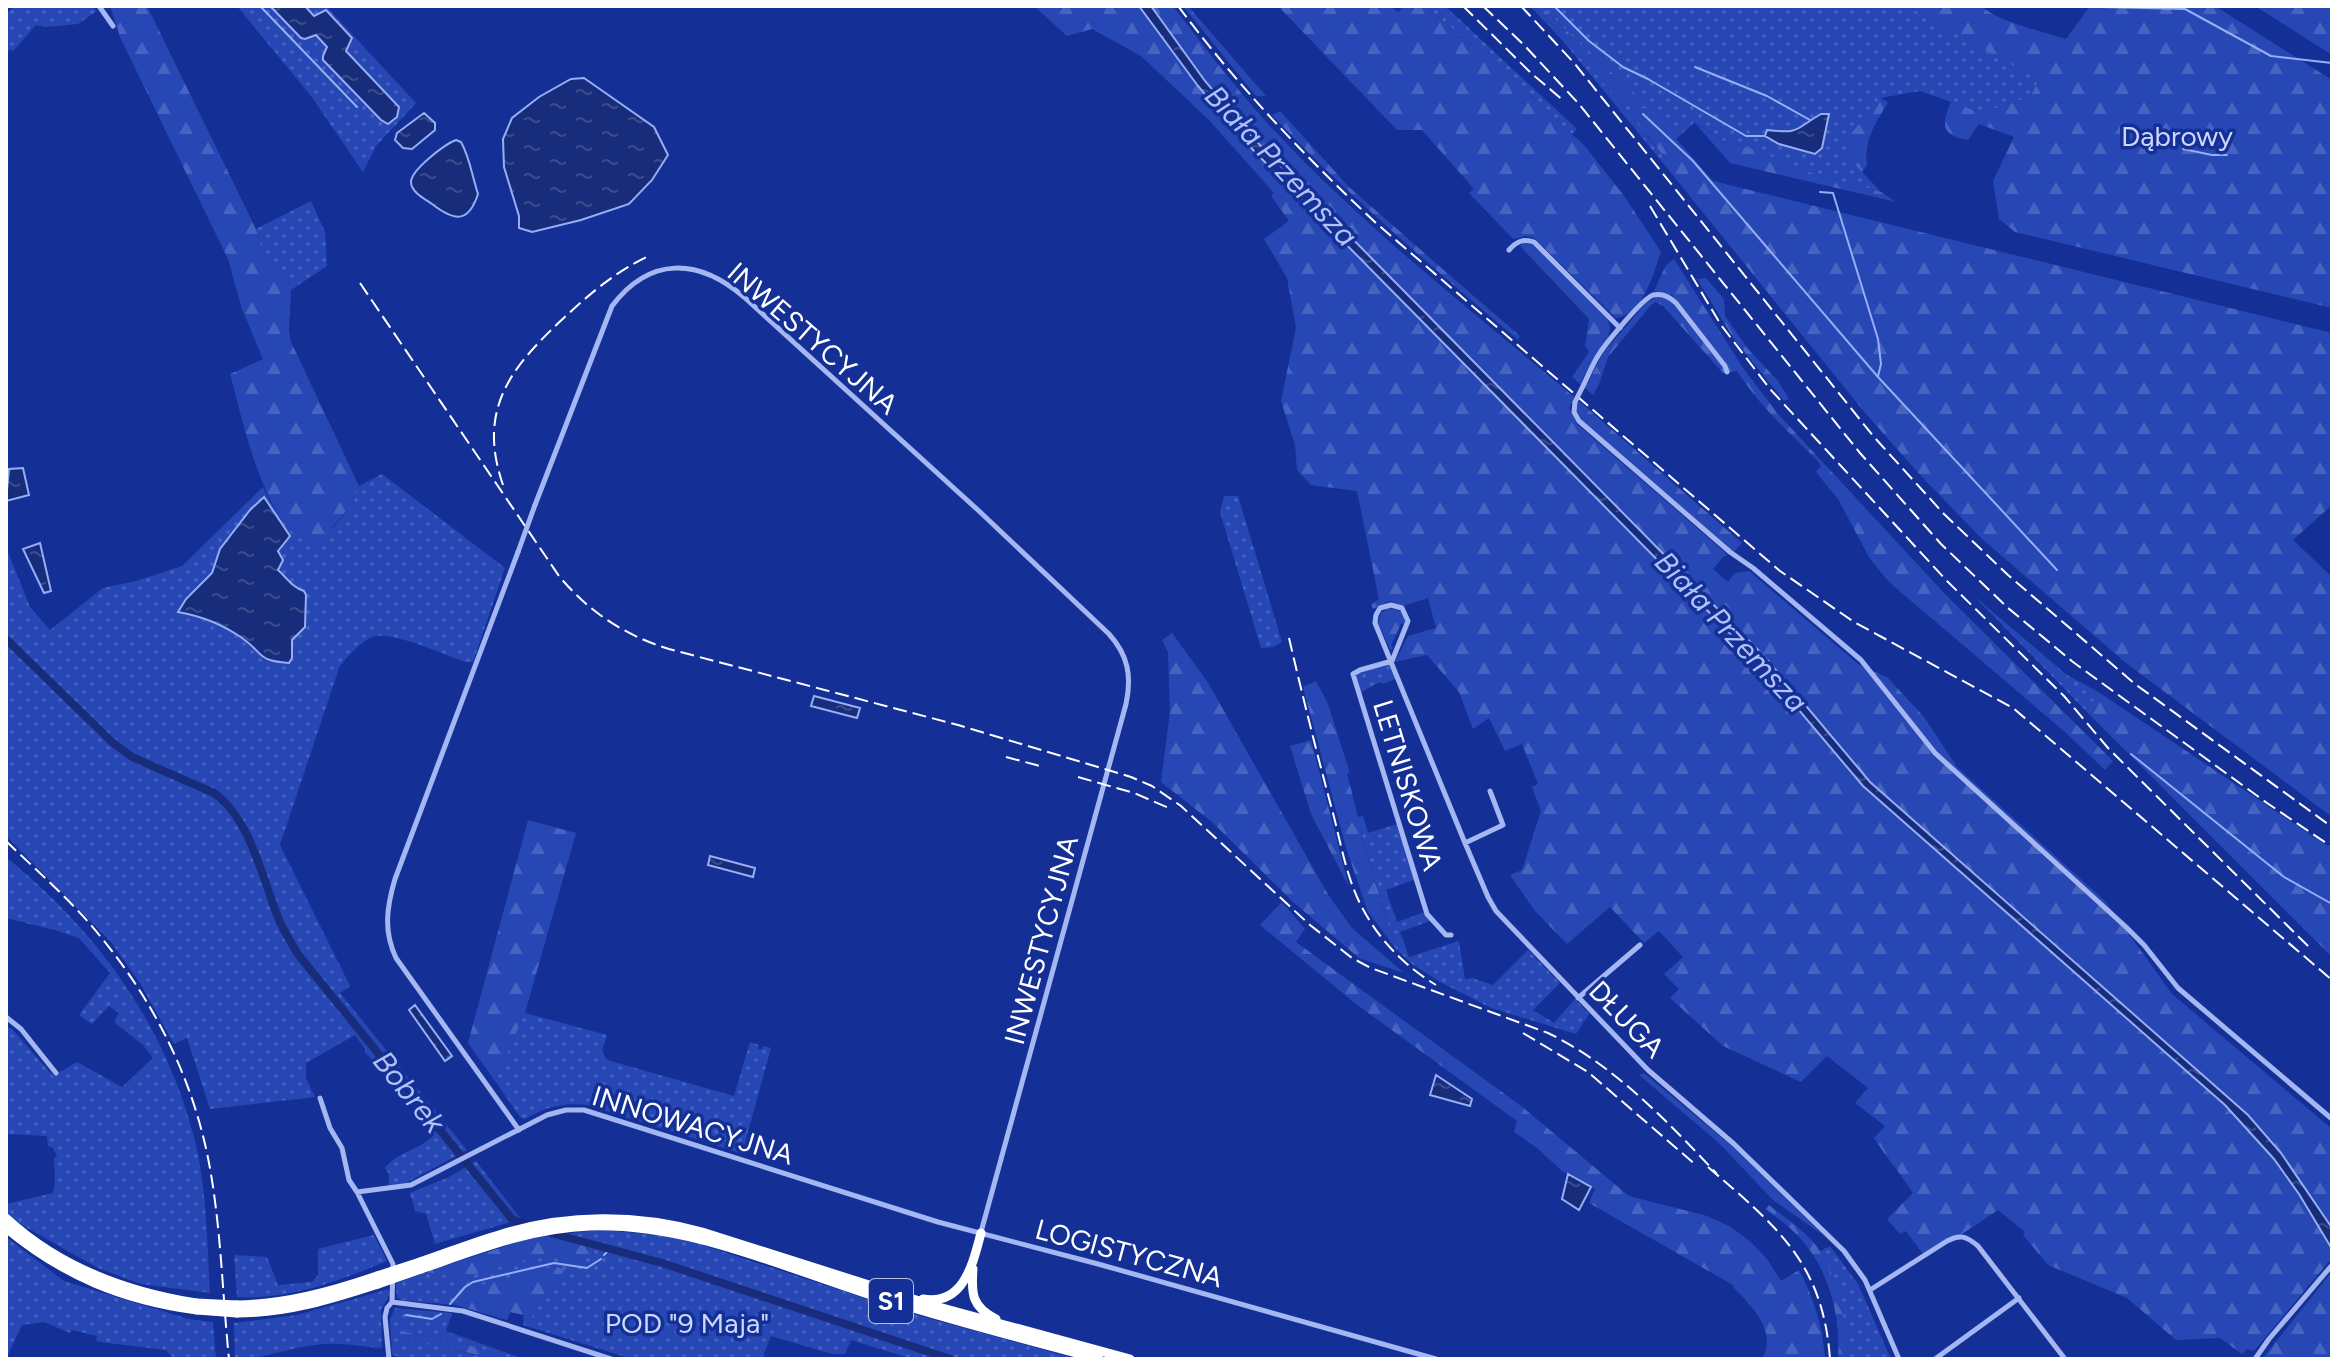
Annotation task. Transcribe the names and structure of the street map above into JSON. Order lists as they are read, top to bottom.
{
  "streets": {
    "highway": ["S1"],
    "street": [
      "INWESTYCYJNA",
      "LETNISKOWA",
      "DŁUGA",
      "INNOWACYJNA",
      "LOGISTYCZNA"
    ]
  },
  "crossings": [
    ["INWESTYCYJNA", "INNOWACYJNA"],
    ["INWESTYCYJNA", "LOGISTYCZNA"],
    ["LETNISKOWA", "DŁUGA"],
    ["INNOWACYJNA", "LOGISTYCZNA"]
  ],
  "water": ["Biała Przemsza", "Bobrek"],
  "parks": ["Dąbrowy", "POD \"9 Maja\""]
}
